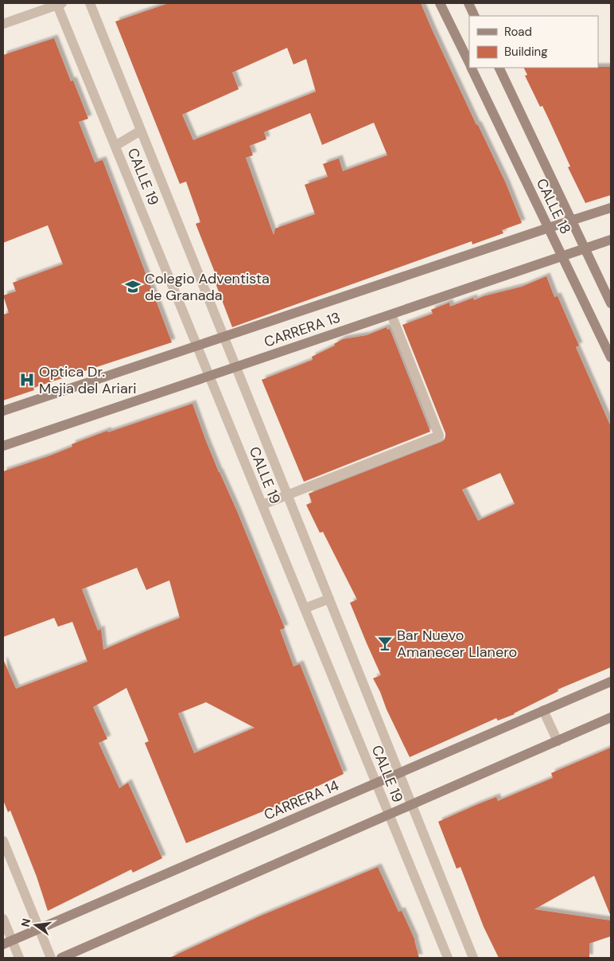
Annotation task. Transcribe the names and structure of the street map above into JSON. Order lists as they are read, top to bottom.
{
  "streets": {
    "street": [
      "CALLE 19",
      "CALLE 18",
      "CARRERA 13",
      "CARRERA 14"
    ]
  },
  "crossings": [
    ["CALLE 19", "CARRERA 13"],
    ["CALLE 19", "CARRERA 14"],
    ["CALLE 18", "CARRERA 13"]
  ],
  "places": {
    "school or university": ["Colegio Adventista de Granada"],
    "hospital": ["Optica Dr. Mejia del Ariari"],
    "bar": ["Bar Nuevo Amanecer Llanero"]
  },
  "legend": ["Road", "Building"],
  "north": "left"
}
